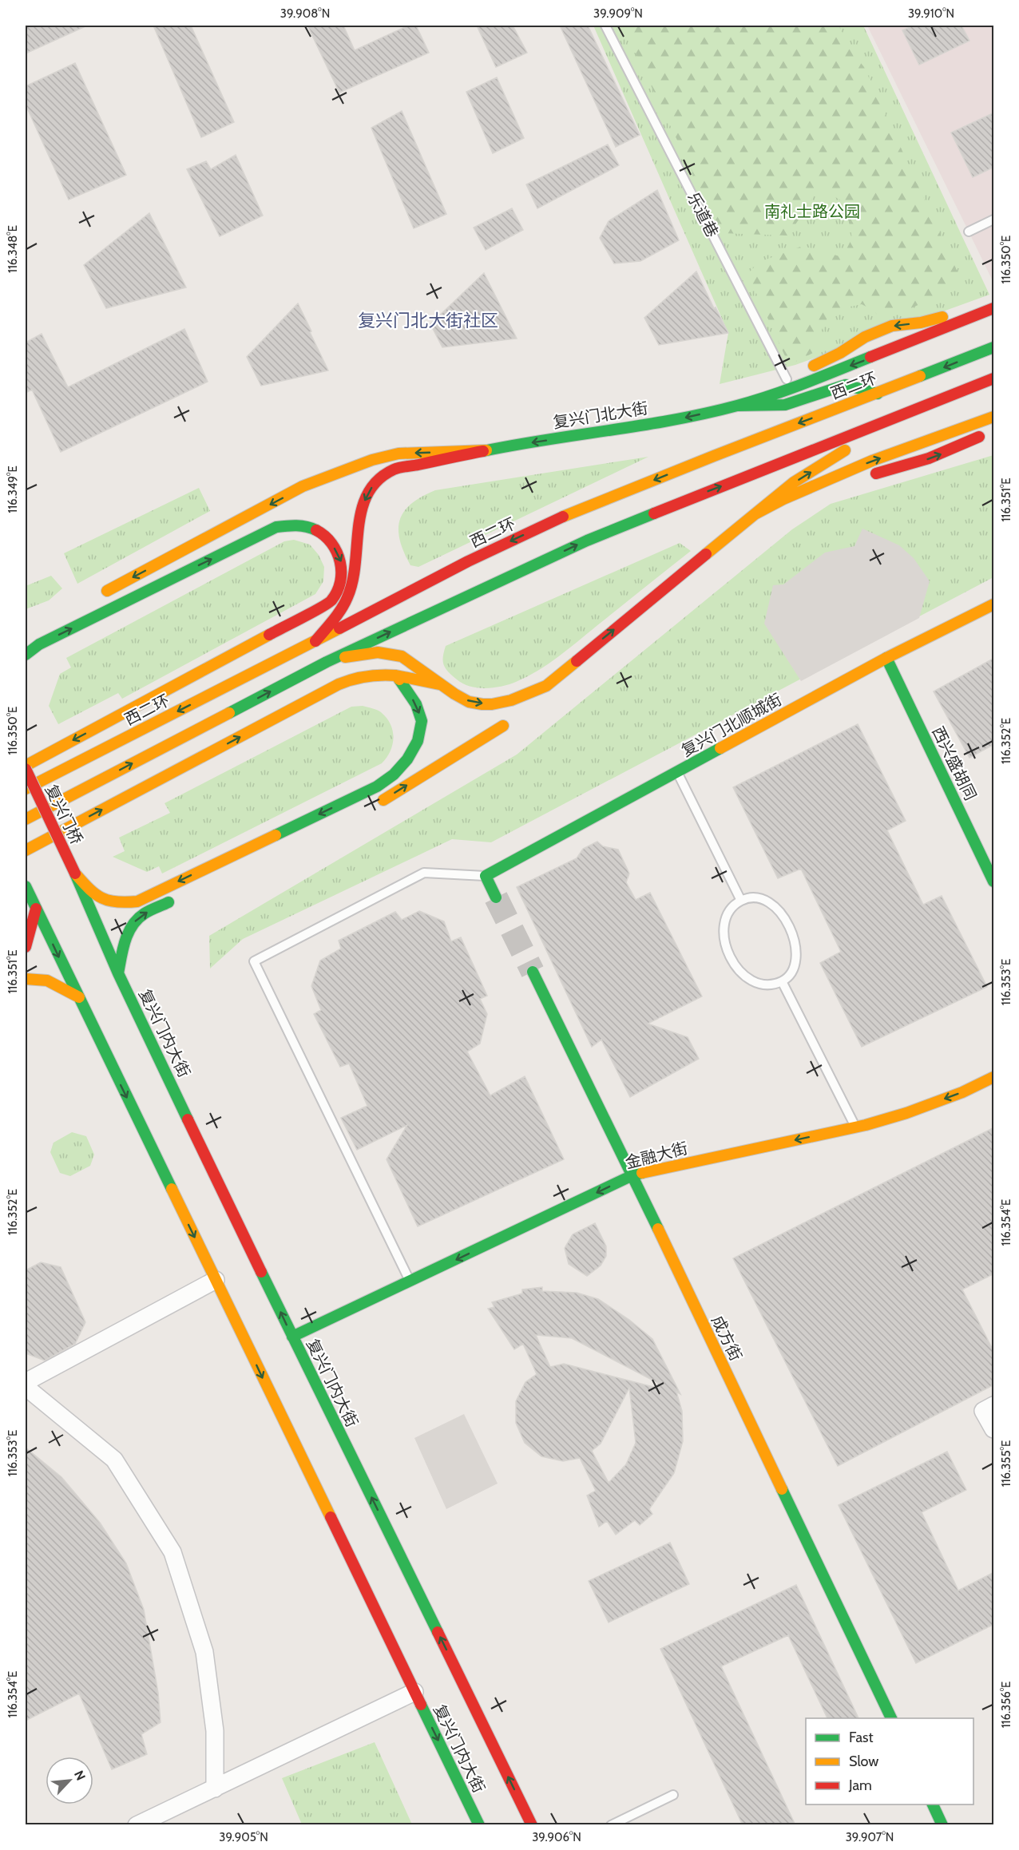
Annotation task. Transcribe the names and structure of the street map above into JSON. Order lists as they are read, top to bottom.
{
  "streets": {
    "main road": [
      "西二环",
      "复兴门北大街",
      "复兴门北顺城街",
      "西兴盛胡同",
      "复兴门桥",
      "复兴门内大街",
      "金融大街",
      "成方街"
    ],
    "lane": ["乐道巷"]
  },
  "crossings": [
    ["西二环", "复兴门北大街"],
    ["复兴门北顺城街", "西兴盛胡同"],
    ["复兴门桥", "复兴门内大街"],
    ["复兴门内大街", "金融大街"],
    ["金融大街", "成方街"]
  ],
  "one_way": ["金融大街"],
  "districts": ["复兴门北大街社区"],
  "parks": ["南礼士路公园"],
  "legend": ["Fast", "Slow", "Jam"],
  "north": "top right",
  "coordinates": [
    "39.908°N",
    "39.909°N",
    "39.910°N",
    "116.348°E",
    "116.350°E",
    "116.349°E",
    "116.351°E",
    "116.352°E",
    "116.353°E",
    "116.354°E",
    "116.355°E",
    "116.356°E",
    "39.905°N",
    "39.906°N",
    "39.907°N"
  ]
}
